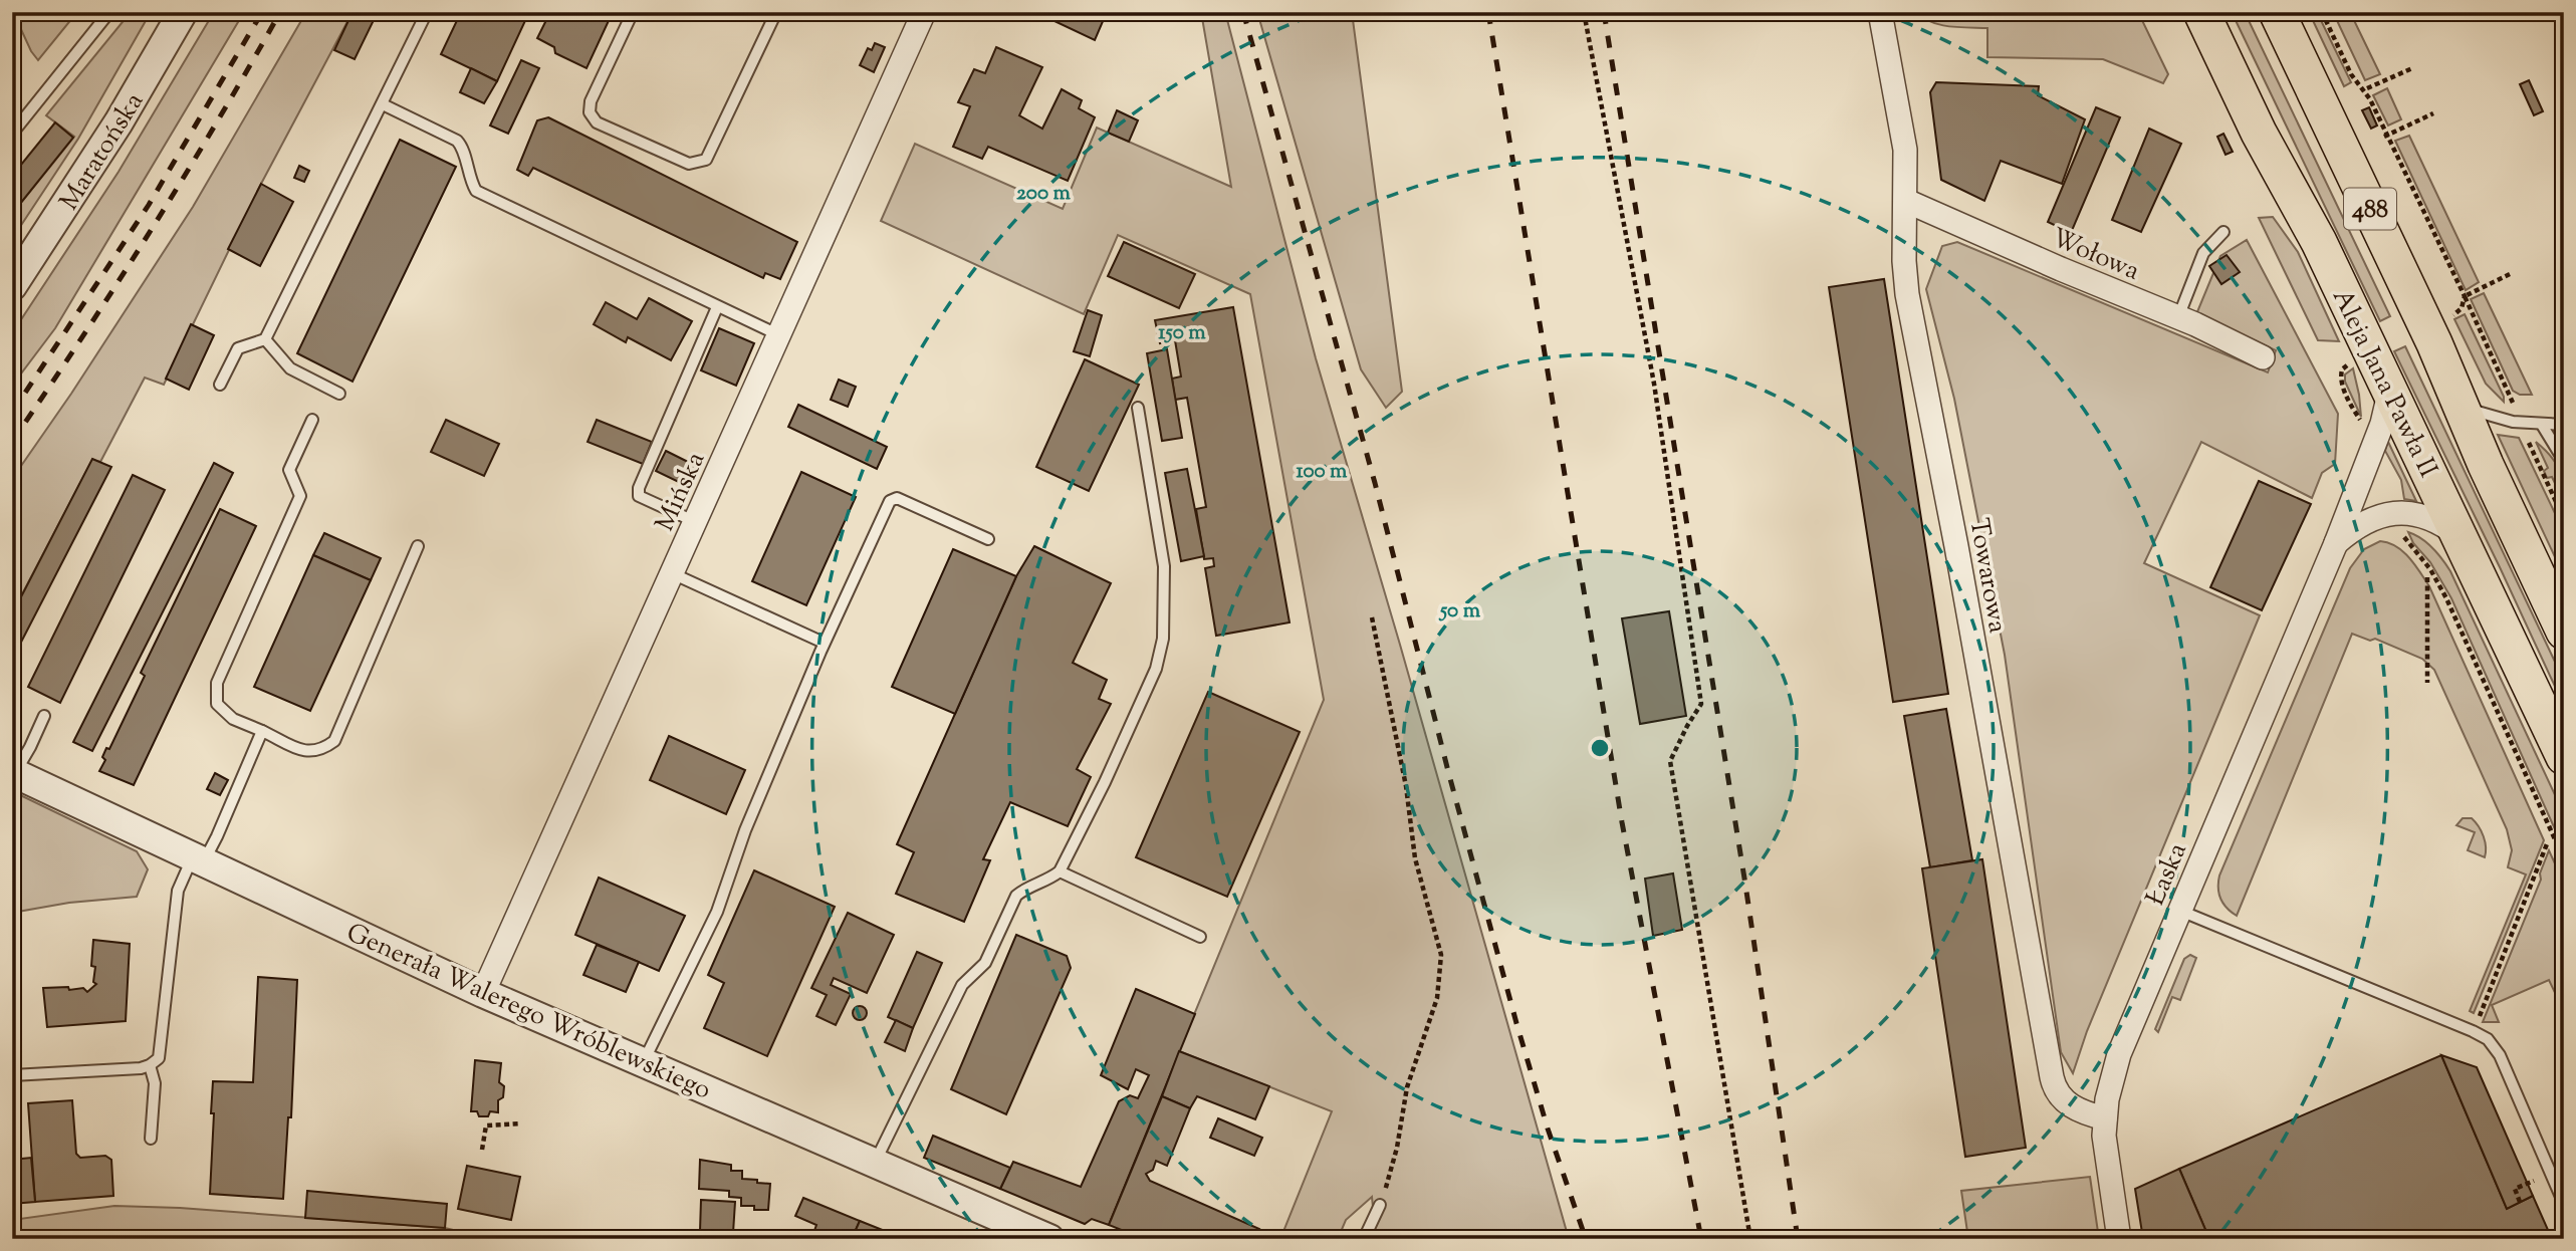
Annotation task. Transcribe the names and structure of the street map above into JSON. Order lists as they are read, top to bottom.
{
  "streets": {
    "main road": ["488", "Aleja Jana Pawła II"],
    "street": [
      "Maratońska",
      "Wołowa",
      "Mińska",
      "Towarowa",
      "Łaska",
      "Generała Walerego Wróblewskiego"
    ]
  },
  "crossings": [
    ["Wołowa", "Towarowa"],
    ["Aleja Jana Pawła II", "Łaska"],
    ["Mińska", "Generała Walerego Wróblewskiego"],
    ["Towarowa", "Łaska"]
  ],
  "rings": [
    "200 m",
    "150 m",
    "100 m",
    "50 m"
  ]
}
